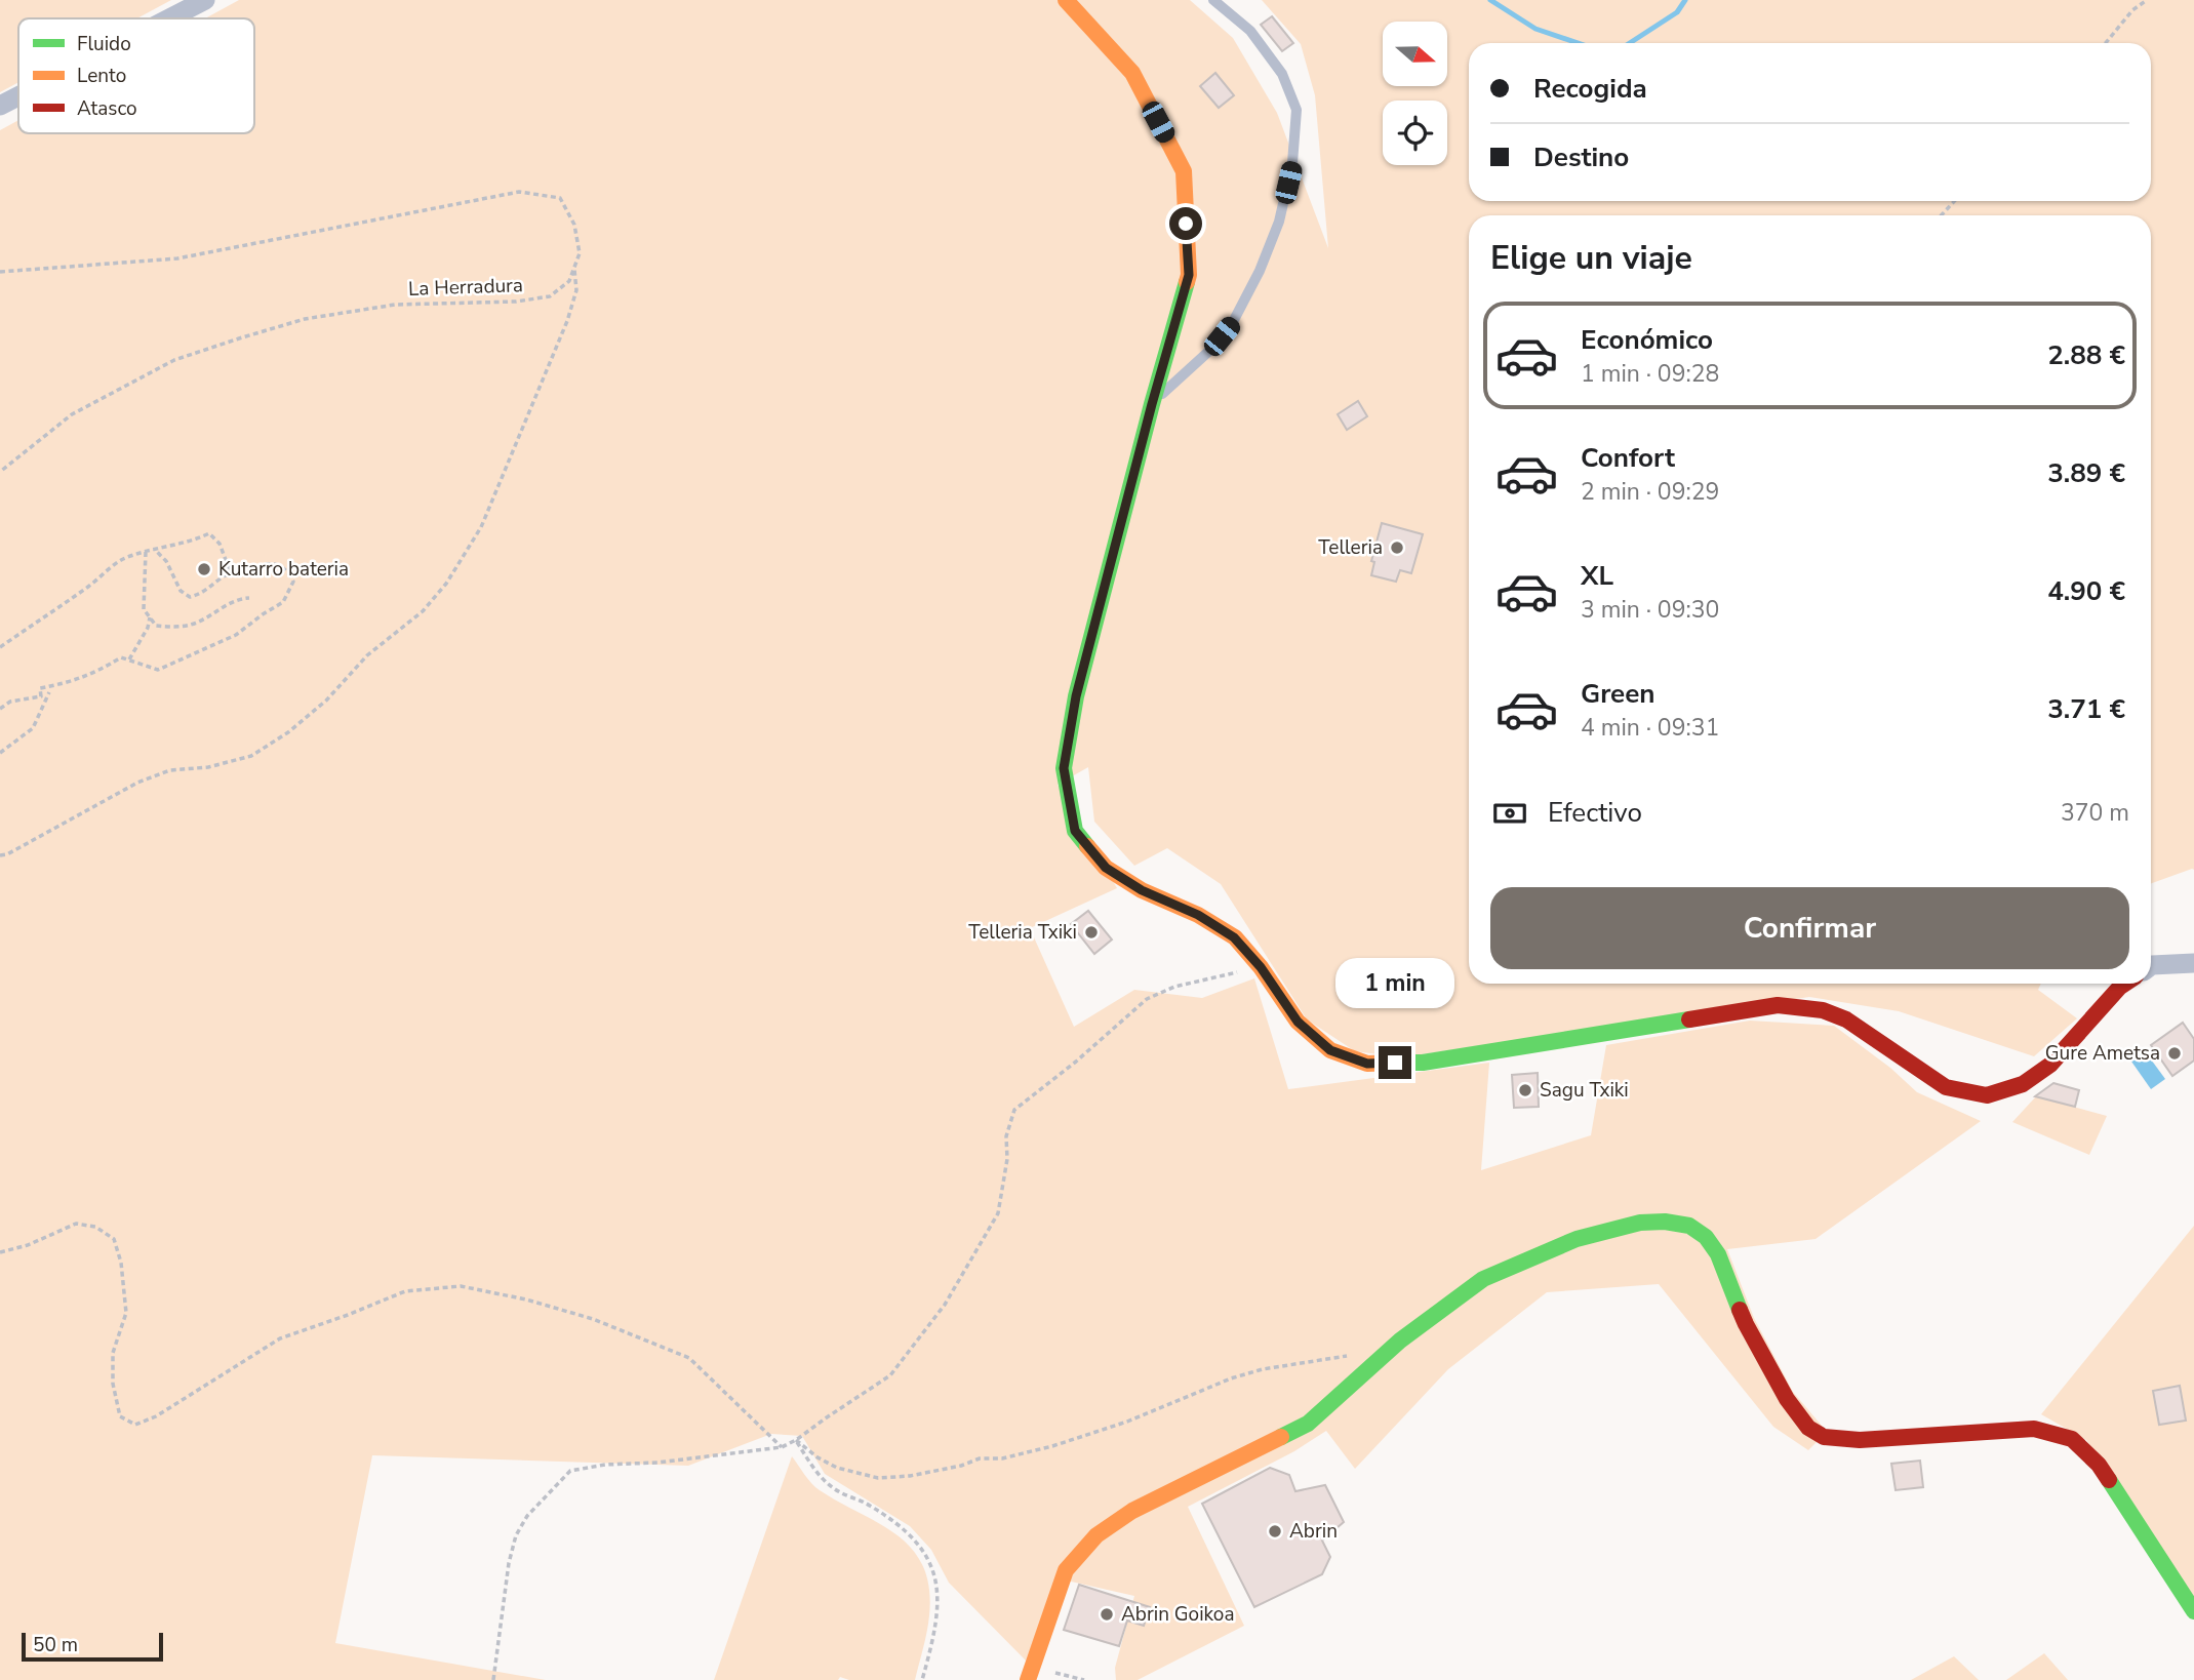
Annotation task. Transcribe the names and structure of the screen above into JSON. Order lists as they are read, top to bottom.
{
  "streets": {
    "path": ["La Herradura"]
  },
  "places": [
    "Telleria",
    "Kutarro bateria",
    "Telleria Txiki",
    "Gure Ametsa",
    "Sagu Txiki",
    "Abrin",
    "Abrin Goikoa"
  ],
  "legend": ["Fluido", "Lento", "Atasco"],
  "scale_bar": "50 m",
  "north": "right",
  "page": {
    "banner": ["Recogida", "Destino"],
    "heading": "Elige un viaje",
    "list": [
      {
        "name": "Económico",
        "note": "1 min · 09:28",
        "value": "2.88 €"
      },
      {
        "name": "Confort",
        "note": "2 min · 09:29",
        "value": "3.89 €"
      },
      {
        "name": "XL",
        "note": "3 min · 09:30",
        "value": "4.90 €"
      },
      {
        "name": "Green",
        "note": "4 min · 09:31",
        "value": "3.71 €"
      }
    ],
    "pay": ["Efectivo", "370 m"],
    "buttons": "Confirmar",
    "bubble": "1 min",
    "scale": "50 m"
  }
}
